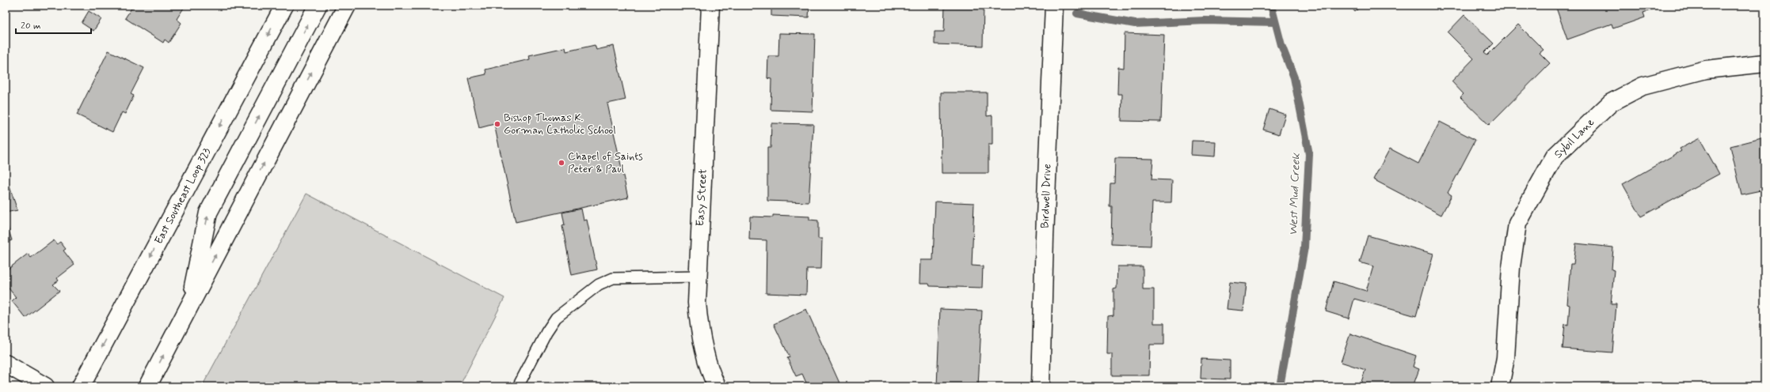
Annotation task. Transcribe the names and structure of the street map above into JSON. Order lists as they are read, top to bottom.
{
  "streets": {
    "main road": [
      "Sybil Lane",
      "East Southeast Loop 323",
      "Birdwell Drive",
      "Easy Street"
    ]
  },
  "water": ["West Mud Creek"],
  "places": ["Bishop Thomas K. Gorman Catholic School", "Chapel of Saints Peter & Paul"],
  "scale_bar": "20 m"
}
